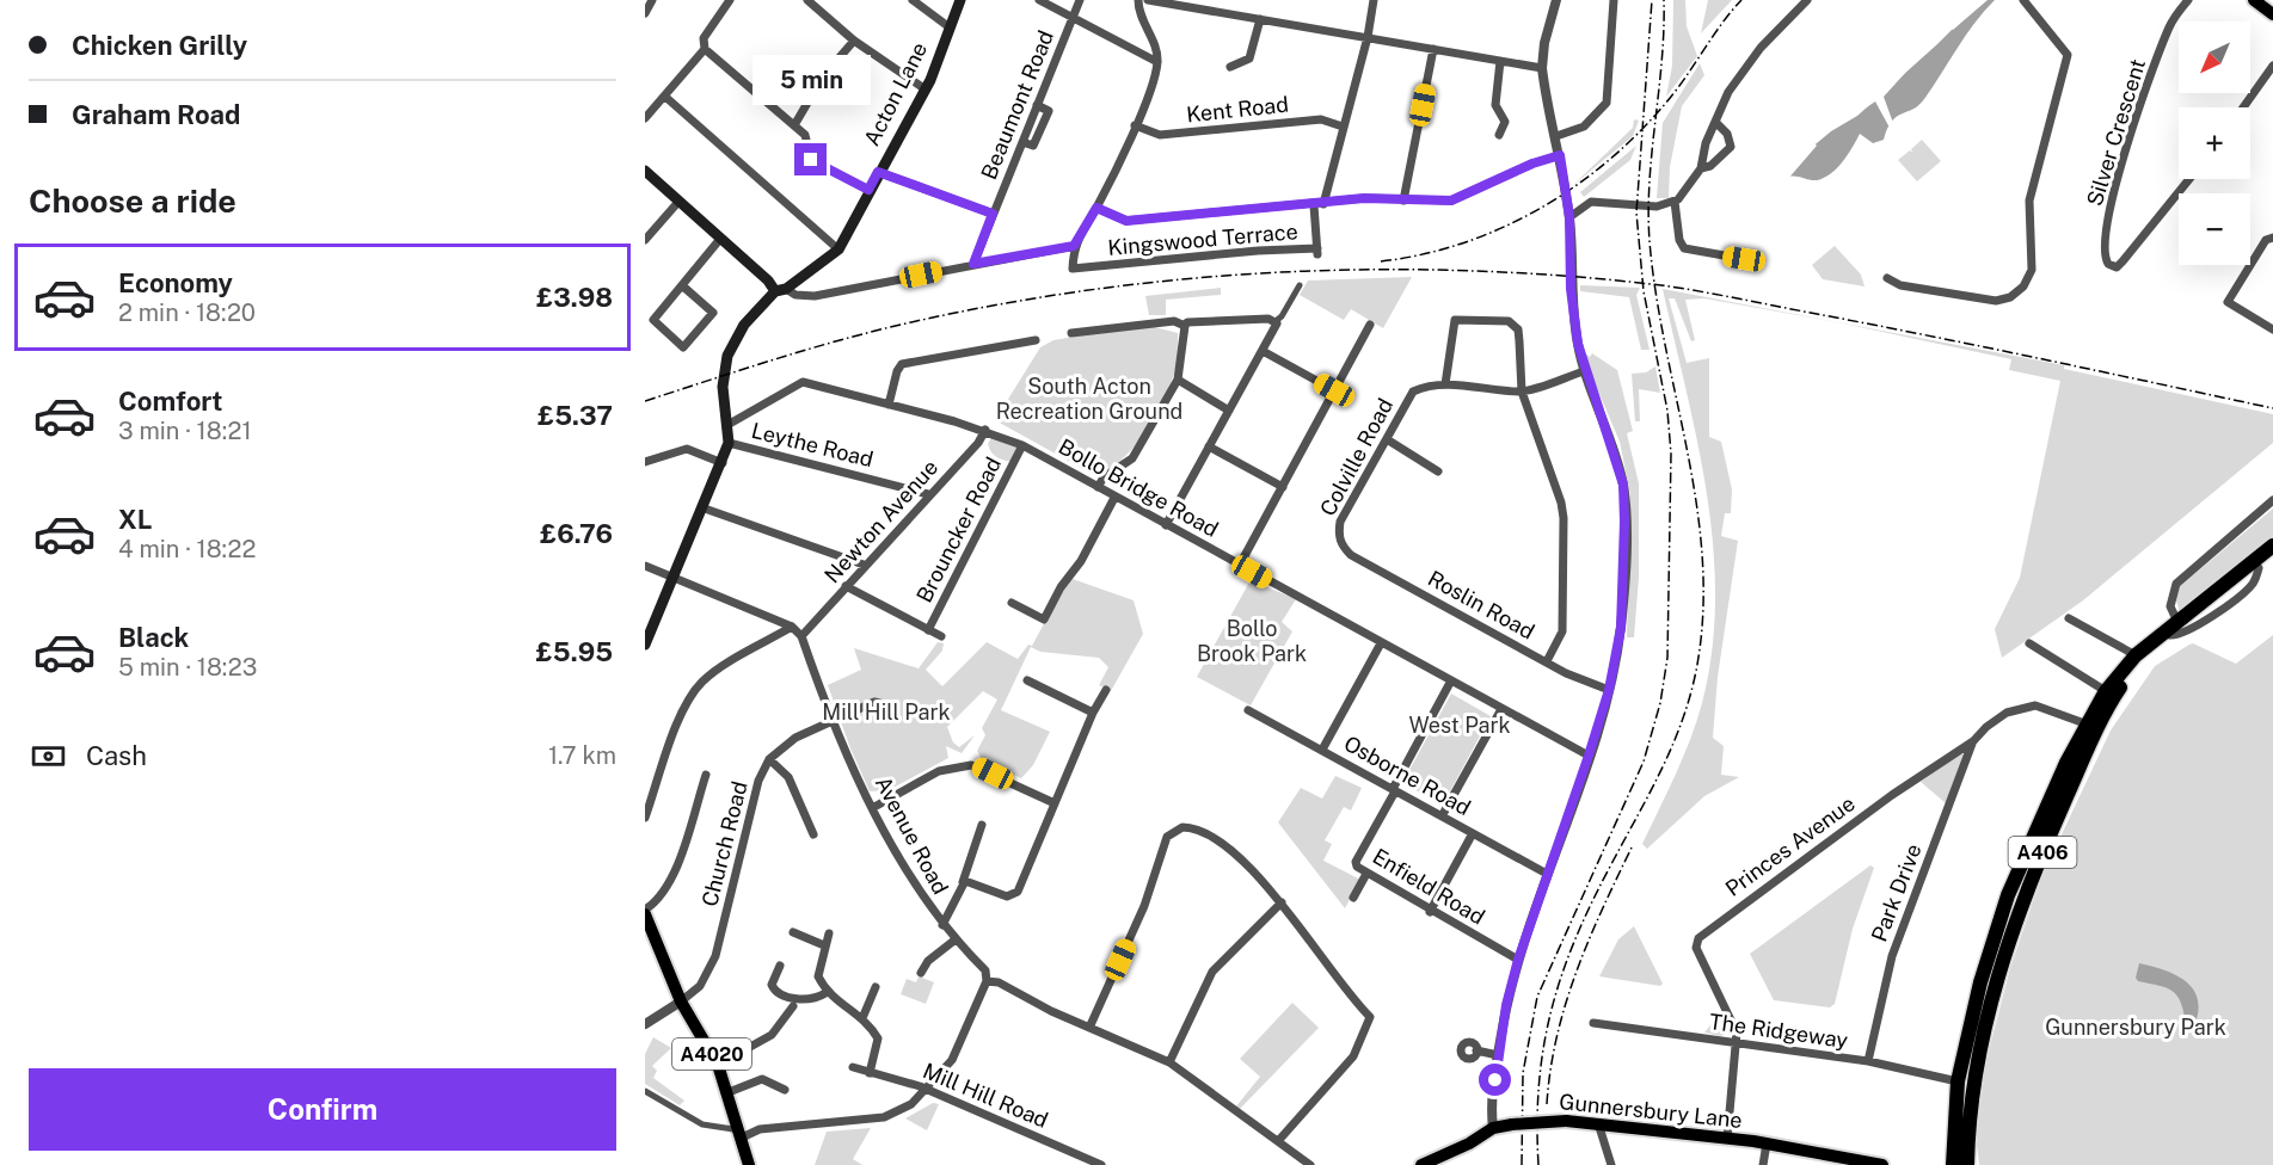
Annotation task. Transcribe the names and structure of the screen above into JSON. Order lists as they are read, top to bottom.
{
  "streets": {
    "highway": ["A406"],
    "main road": ["Acton Lane", "A4020", "Gunnersbury Lane"],
    "street": [
      "Beaumont Road",
      "Kent Road",
      "Silver Crescent",
      "Kingswood Terrace",
      "Leythe Road",
      "Colville Road",
      "Bollo Bridge Road",
      "Newton Avenue",
      "Brouncker Road",
      "Roslin Road",
      "Osborne Road",
      "Avenue Road",
      "Church Road",
      "Princes Avenue",
      "Enfield Road",
      "Park Drive",
      "The Ridgeway",
      "Mill Hill Road"
    ]
  },
  "crossings": [
    ["Acton Lane", "Leythe Road"],
    ["Acton Lane", "Bollo Bridge Road"],
    ["Acton Lane", "Avenue Road"],
    ["Leythe Road", "Newton Avenue"],
    ["Colville Road", "Roslin Road"],
    ["Bollo Bridge Road", "Newton Avenue"],
    ["Bollo Bridge Road", "Brouncker Road"],
    ["Newton Avenue", "Brouncker Road"],
    ["Newton Avenue", "Avenue Road"],
    ["Osborne Road", "Enfield Road"],
    ["Avenue Road", "Church Road"],
    ["Church Road", "A4020"],
    ["Princes Avenue", "A406"],
    ["Princes Avenue", "Park Drive"],
    ["Princes Avenue", "The Ridgeway"],
    ["Princes Avenue", "Gunnersbury Lane"],
    ["A406", "The Ridgeway"],
    ["Park Drive", "The Ridgeway"]
  ],
  "parks": [
    "South Acton Recreation Ground",
    "Bollo Brook Park",
    "Mill Hill Park",
    "West Park",
    "Gunnersbury Park"
  ],
  "north": "bottom left",
  "page": {
    "banner": ["Chicken Grilly", "Graham Road"],
    "map_buttons": ["+", "−"],
    "bubble": "5 min",
    "heading": "Choose a ride",
    "list": [
      {
        "name": "Economy",
        "note": "2 min · 18:20",
        "value": "£3.98"
      },
      {
        "name": "Comfort",
        "note": "3 min · 18:21",
        "value": "£5.37"
      },
      {
        "name": "XL",
        "note": "4 min · 18:22",
        "value": "£6.76"
      },
      {
        "name": "Black",
        "note": "5 min · 18:23",
        "value": "£5.95"
      }
    ],
    "pay": ["Cash", "1.7 km"],
    "buttons": "Confirm"
  }
}
